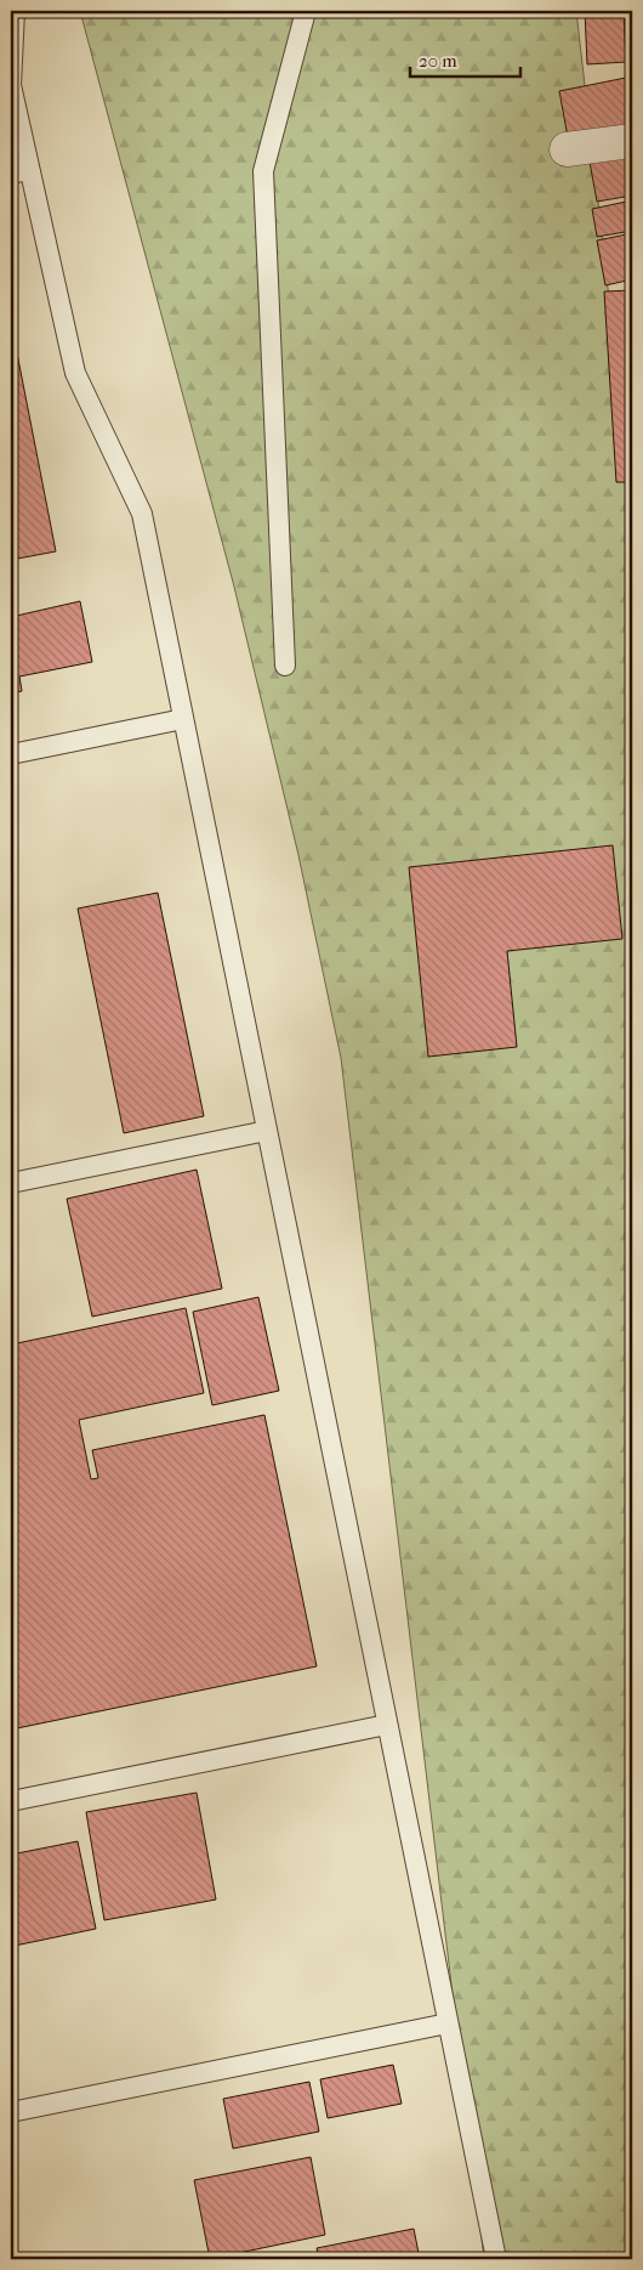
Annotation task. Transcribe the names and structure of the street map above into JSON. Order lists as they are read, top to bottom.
{
  "scale_bar": "20 m"
}
